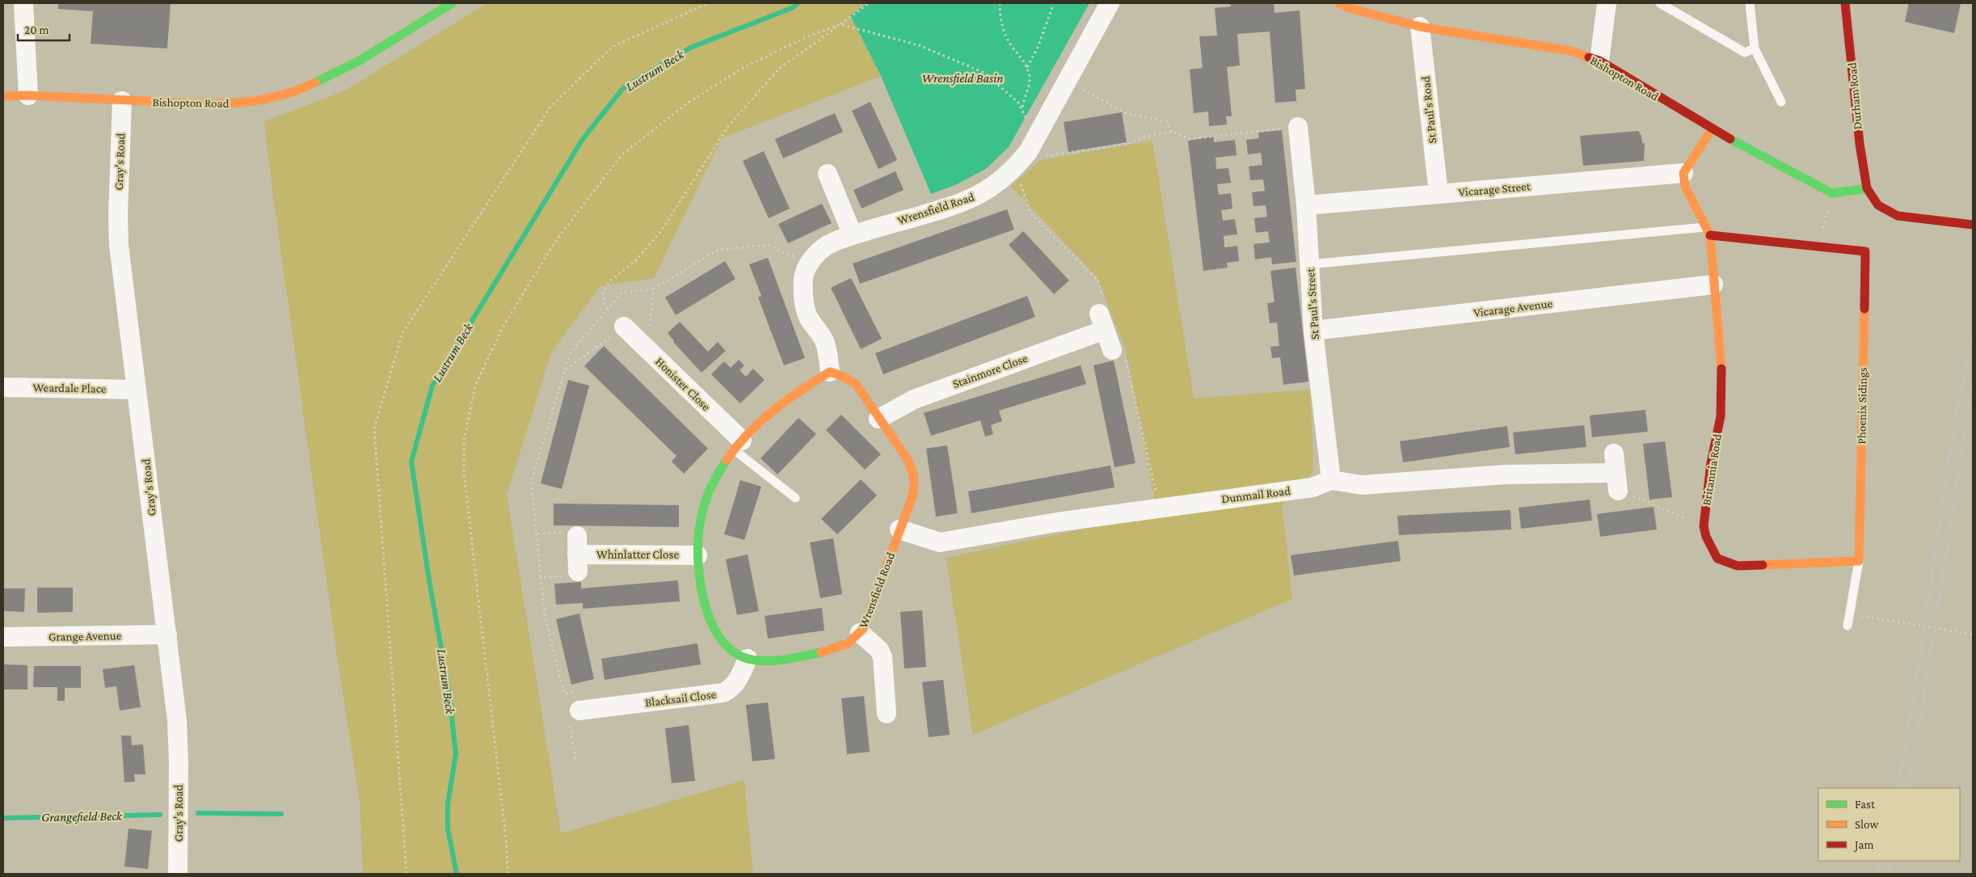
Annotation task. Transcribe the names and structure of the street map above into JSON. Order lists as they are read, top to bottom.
{
  "streets": {
    "street": [
      "Bishopton Road",
      "Durham Road",
      "St Paul's Road",
      "Gray's Road",
      "Vicarage Street",
      "Wrensfield Road",
      "St Paul's Street",
      "Vicarage Avenue",
      "Stainmore Close",
      "Honister Close",
      "Weardale Place",
      "Phoenix Sidings",
      "Britannia Road",
      "Dunmail Road",
      "Whinlatter Close",
      "Grange Avenue",
      "Blacksail Close"
    ]
  },
  "crossings": [
    ["Bishopton Road", "Durham Road"],
    ["Bishopton Road", "St Paul's Road"],
    ["Bishopton Road", "Gray's Road"],
    ["St Paul's Road", "Vicarage Street"],
    ["Gray's Road", "Weardale Place"],
    ["Gray's Road", "Grange Avenue"],
    ["Vicarage Street", "St Paul's Street"],
    ["Vicarage Street", "Britannia Road"],
    ["Wrensfield Road", "Stainmore Close"],
    ["Wrensfield Road", "Honister Close"],
    ["Wrensfield Road", "Dunmail Road"],
    ["Wrensfield Road", "Whinlatter Close"],
    ["Wrensfield Road", "Blacksail Close"],
    ["St Paul's Street", "Vicarage Avenue"],
    ["St Paul's Street", "Dunmail Road"],
    ["Vicarage Avenue", "Britannia Road"],
    ["Phoenix Sidings", "Britannia Road"]
  ],
  "water": ["Lustrum Beck", "Wrensfield Basin", "Grangefield Beck"],
  "legend": ["Fast", "Slow", "Jam"],
  "scale_bar": "20 m"
}
